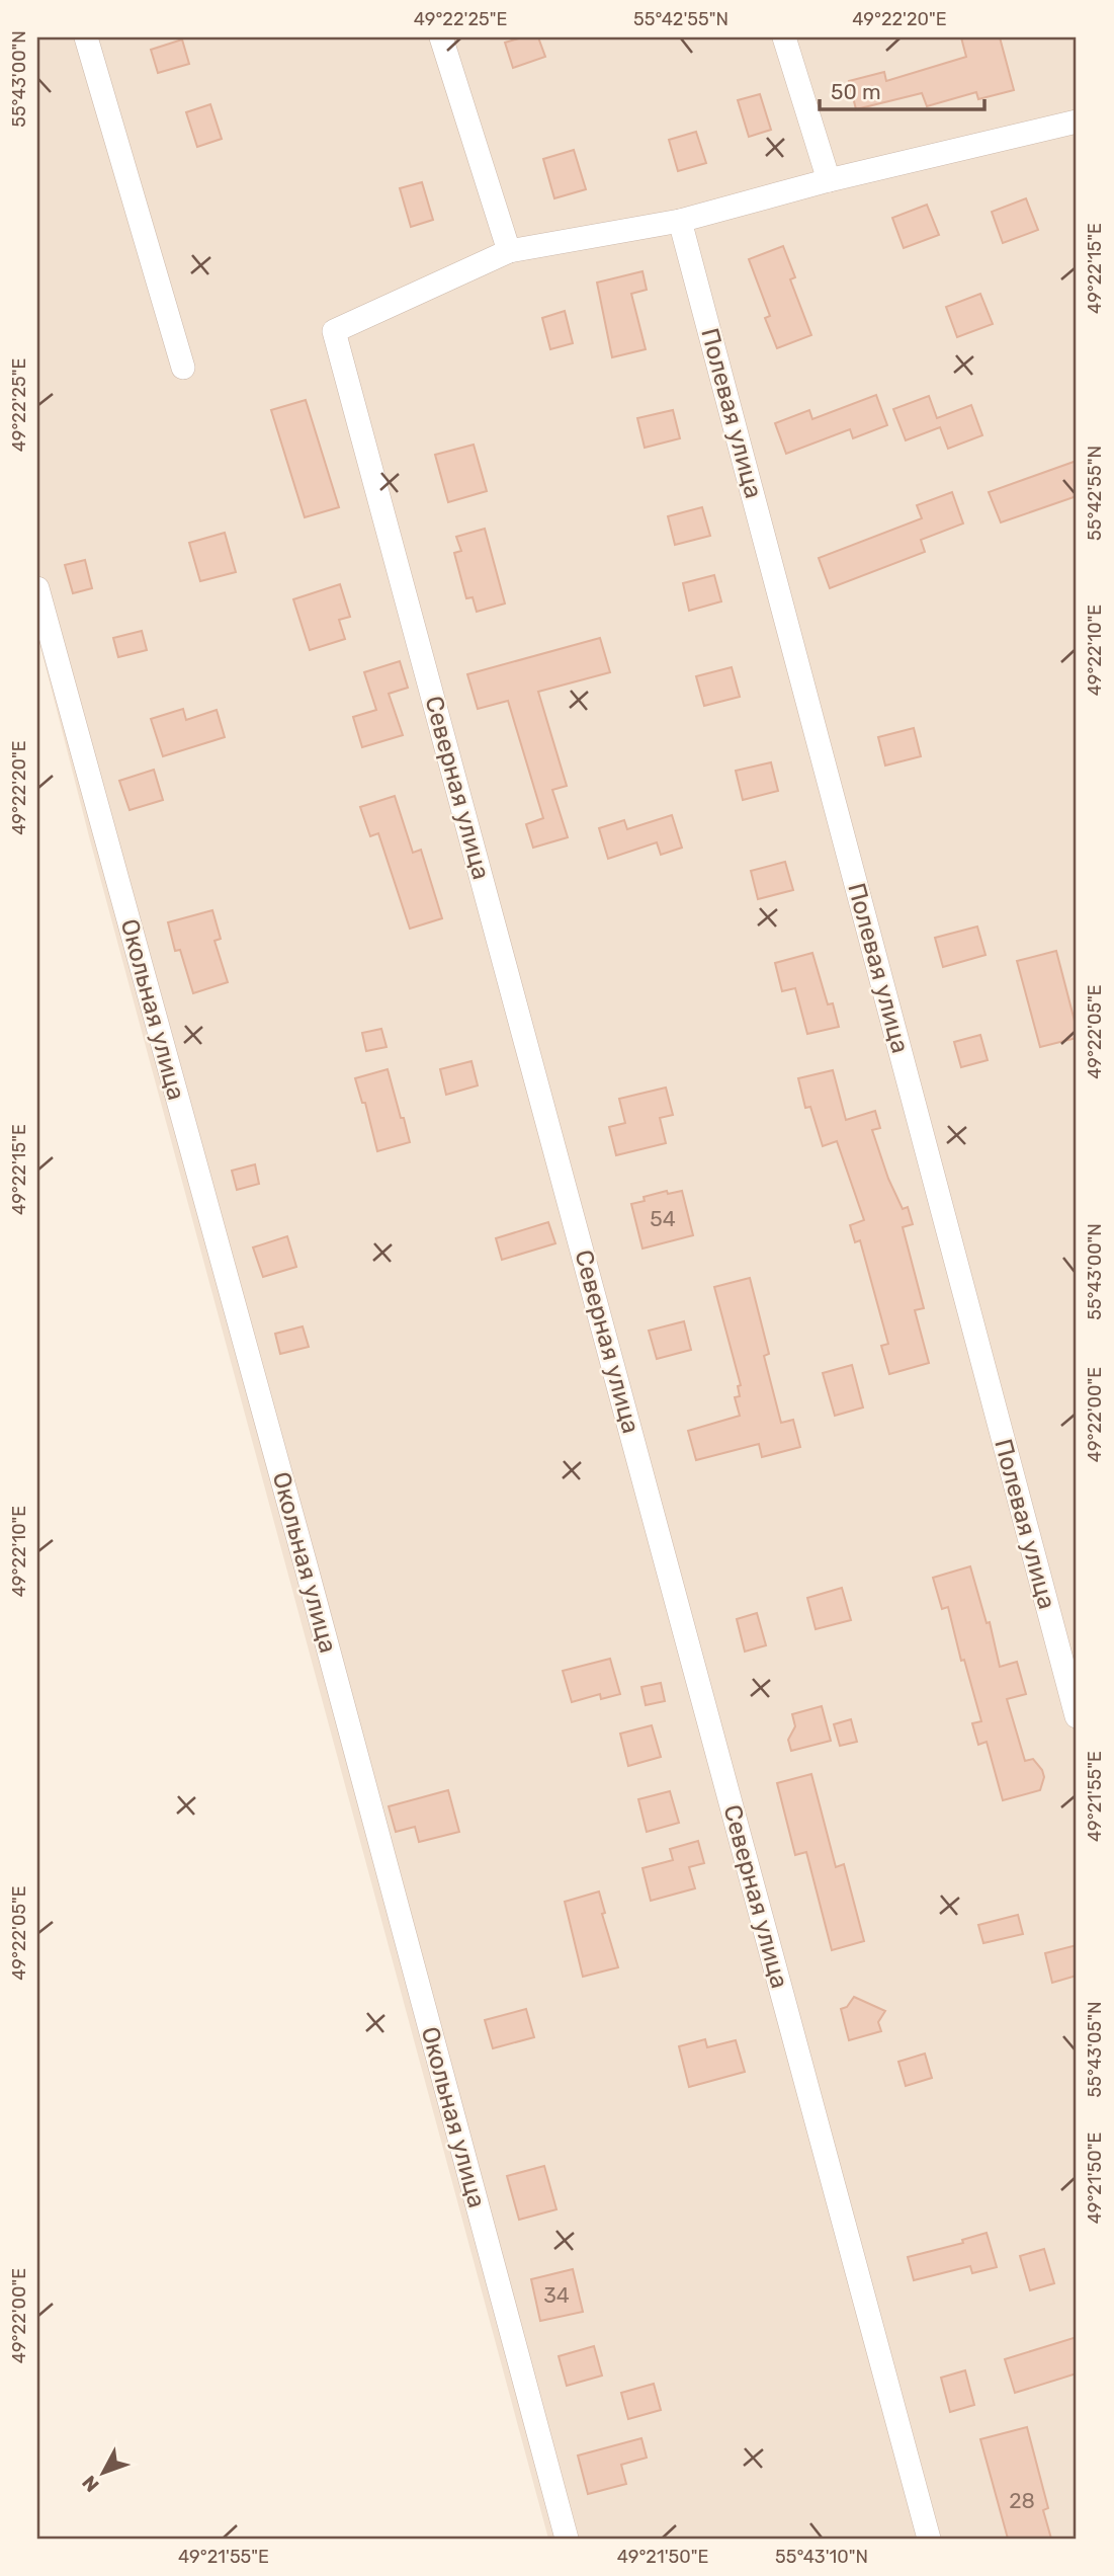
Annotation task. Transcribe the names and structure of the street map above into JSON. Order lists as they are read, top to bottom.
{
  "streets": {
    "street": ["Полевая улица", "Северная улица", "Окольная улица"]
  },
  "house_numbers": ["54", "34", "28"],
  "scale_bar": "50 m",
  "north": "bottom left",
  "coordinates": [
    "49°22'25\"E",
    "55°42'55\"N",
    "49°22'20\"E",
    "55°43'00\"N",
    "49°22'15\"E",
    "49°22'10\"E",
    "49°22'05\"E",
    "49°22'00\"E",
    "49°21'55\"E",
    "55°43'05\"N",
    "49°21'50\"E",
    "55°43'10\"N"
  ]
}
